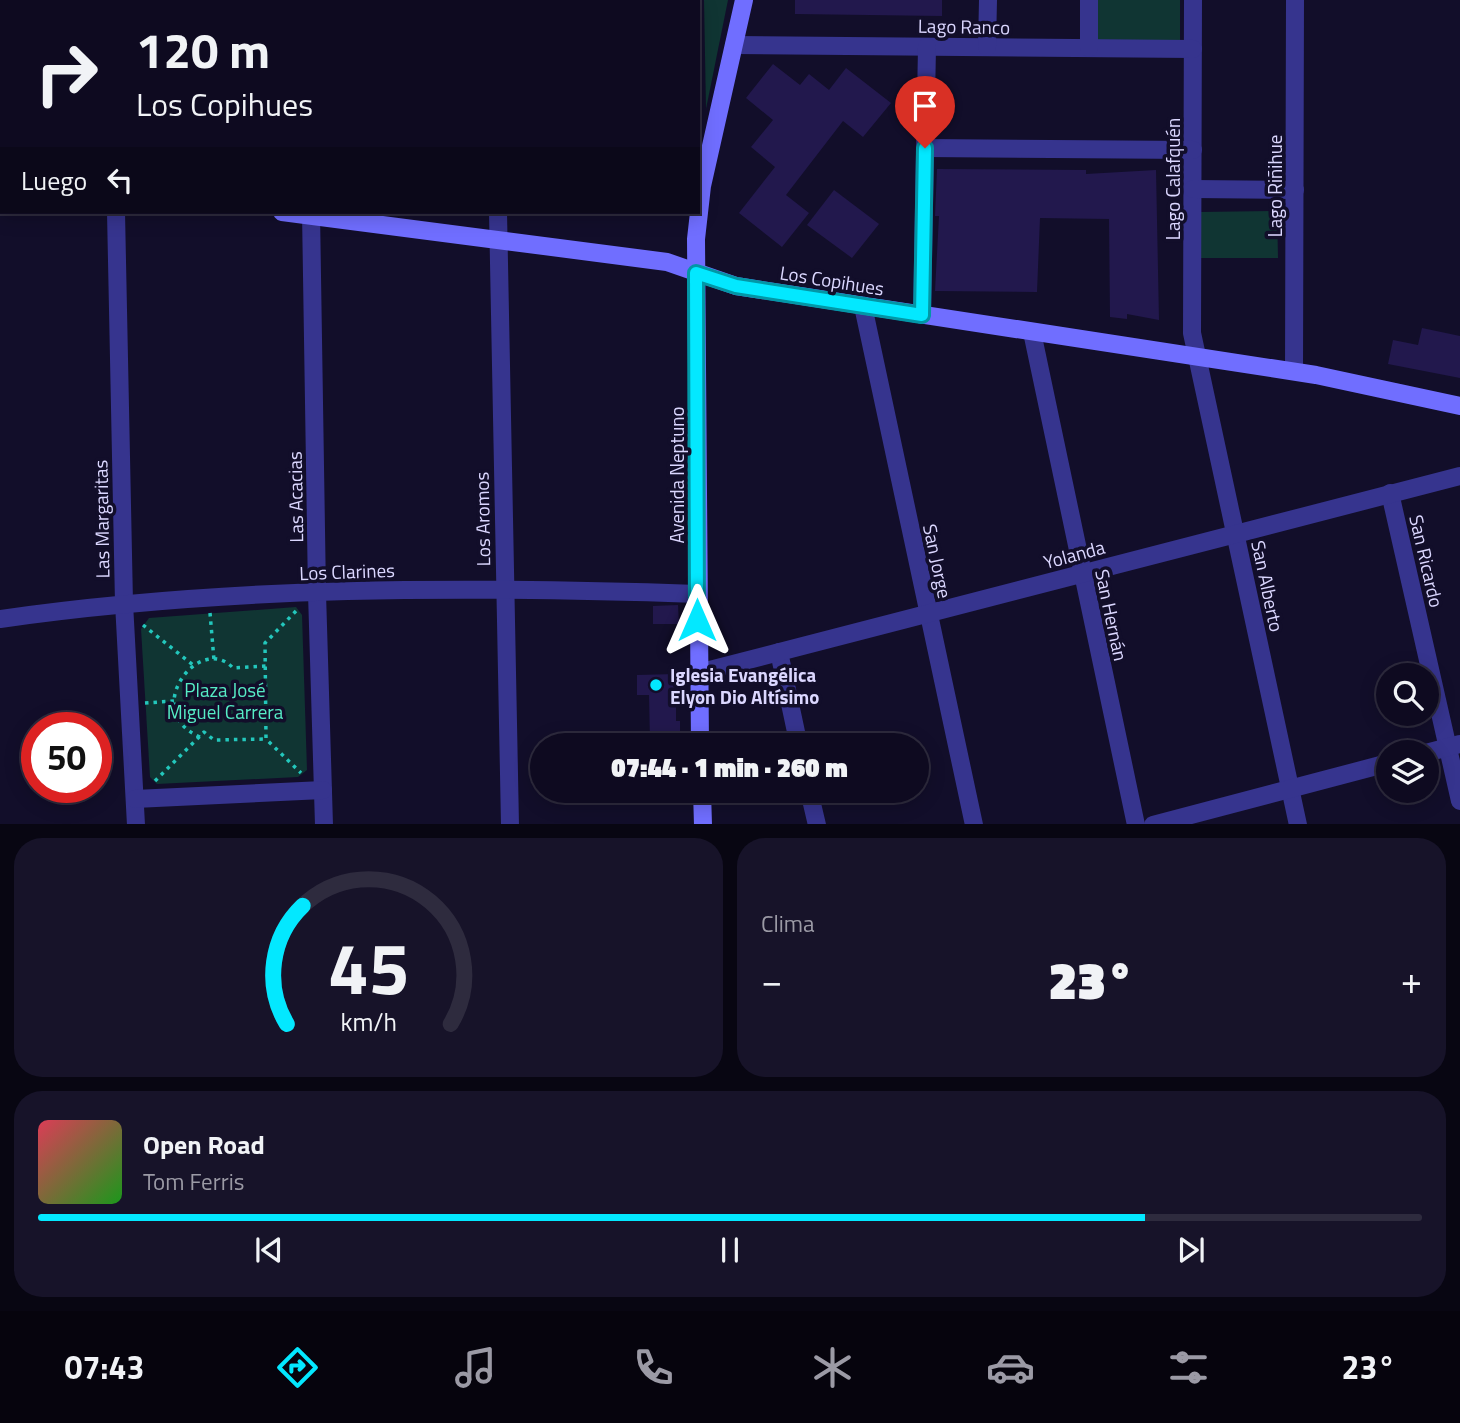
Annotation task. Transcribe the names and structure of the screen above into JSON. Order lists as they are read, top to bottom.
{
  "streets": {
    "street": [
      "Lago Ranco",
      "Lago Calafquén",
      "Lago Riñihue",
      "Los Copihues",
      "Avenida Neptuno",
      "Las Acacias",
      "Las Margaritas",
      "Los Aromos",
      "Yolanda",
      "San Jorge",
      "San Ricardo",
      "Los Clarines",
      "San Alberto",
      "San Hernán"
    ]
  },
  "crossings": [
    ["Lago Ranco", "Lago Calafquén"],
    ["Lago Ranco", "Avenida Neptuno"],
    ["Lago Calafquén", "Los Copihues"],
    ["Lago Calafquén", "San Alberto"],
    ["Lago Riñihue", "Los Copihues"],
    ["Los Copihues", "Avenida Neptuno"],
    ["Los Copihues", "Las Acacias"],
    ["Los Copihues", "Los Aromos"],
    ["Los Copihues", "San Jorge"],
    ["Los Copihues", "San Alberto"],
    ["Los Copihues", "San Hernán"],
    ["Avenida Neptuno", "Yolanda"],
    ["Avenida Neptuno", "Los Clarines"],
    ["Las Acacias", "Los Clarines"],
    ["Las Margaritas", "Los Clarines"],
    ["Los Aromos", "Los Clarines"],
    ["Yolanda", "San Jorge"],
    ["Yolanda", "San Ricardo"],
    ["Yolanda", "San Alberto"],
    ["Yolanda", "San Hernán"]
  ],
  "parks": ["Plaza José Miguel Carrera"],
  "places": ["Iglesia Evangélica Elyon Dio Altísimo"],
  "page": {
    "turn": ["120 m", "Los Copihues"],
    "then": "Luego",
    "limit": "50",
    "trip": "07:44 · 1 min · 260 m",
    "tile": "Clima",
    "heat": ["−", "23°", "+"],
    "song": ["Open Road", "Tom Ferris"],
    "tabs": ["07:43", "23°"],
    "gauge": ["45", "km/h"]
  }
}
